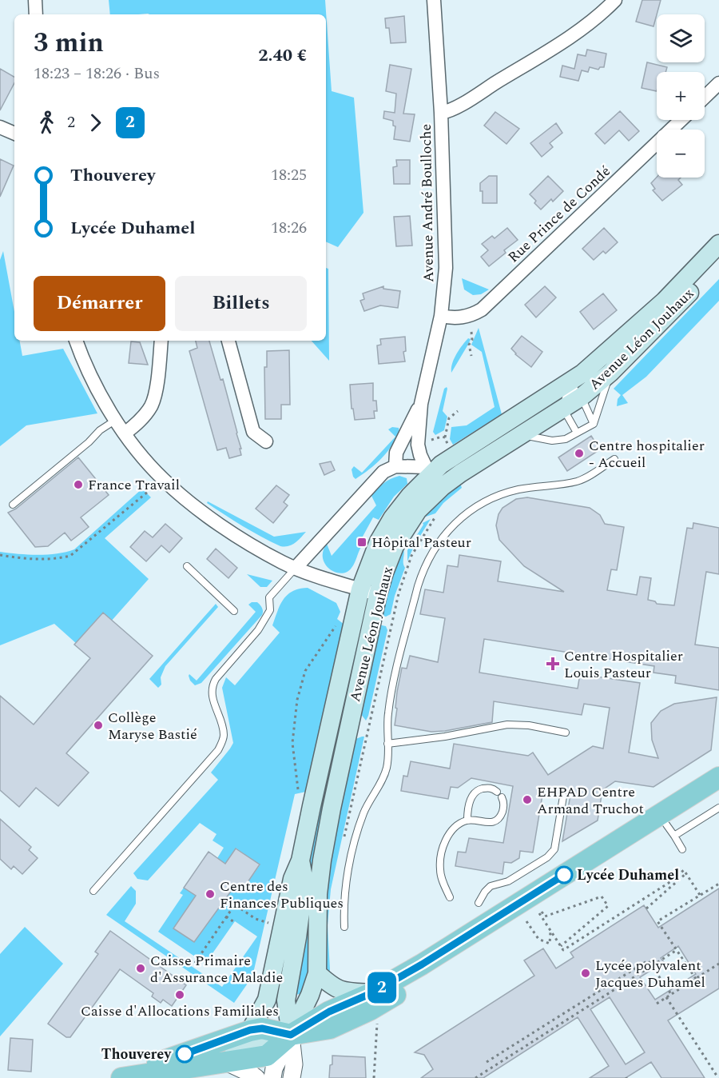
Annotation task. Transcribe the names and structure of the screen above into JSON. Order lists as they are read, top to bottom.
{
  "streets": {
    "main road": ["Avenue Léon Jouhaux"],
    "street": ["Avenue André Boulloche", "Rue Prince de Condé"]
  },
  "crossings": [
    ["Avenue André Boulloche", "Rue Prince de Condé"]
  ],
  "places": {
    "other": [
      "Centre hospitalier - Accueil",
      "France Travail",
      "Collège Maryse Bastié",
      "EHPAD Centre Armand Truchot",
      "Lycée Duhamel",
      "Centre des Finances Publiques",
      "Caisse Primaire d'Assurance Maladie",
      "Lycée polyvalent Jacques Duhamel",
      "Caisse d'Allocations Familiales",
      "Thouverey"
    ],
    "transit": ["Hôpital Pasteur"],
    "health": ["Centre Hospitalier Louis Pasteur"]
  },
  "lines": ["bus line 2"],
  "page": {
    "on_map": "2",
    "map_buttons": ["+", "−"],
    "heading": ["3 min", "18:23 – 18:26 · Bus", "2.40 €"],
    "legs": ["2", "2"],
    "list": [
      {
        "name": "Thouverey",
        "value": "18:25"
      },
      {
        "name": "Lycée Duhamel",
        "value": "18:26"
      }
    ],
    "buttons": ["Démarrer", "Billets"]
  }
}
